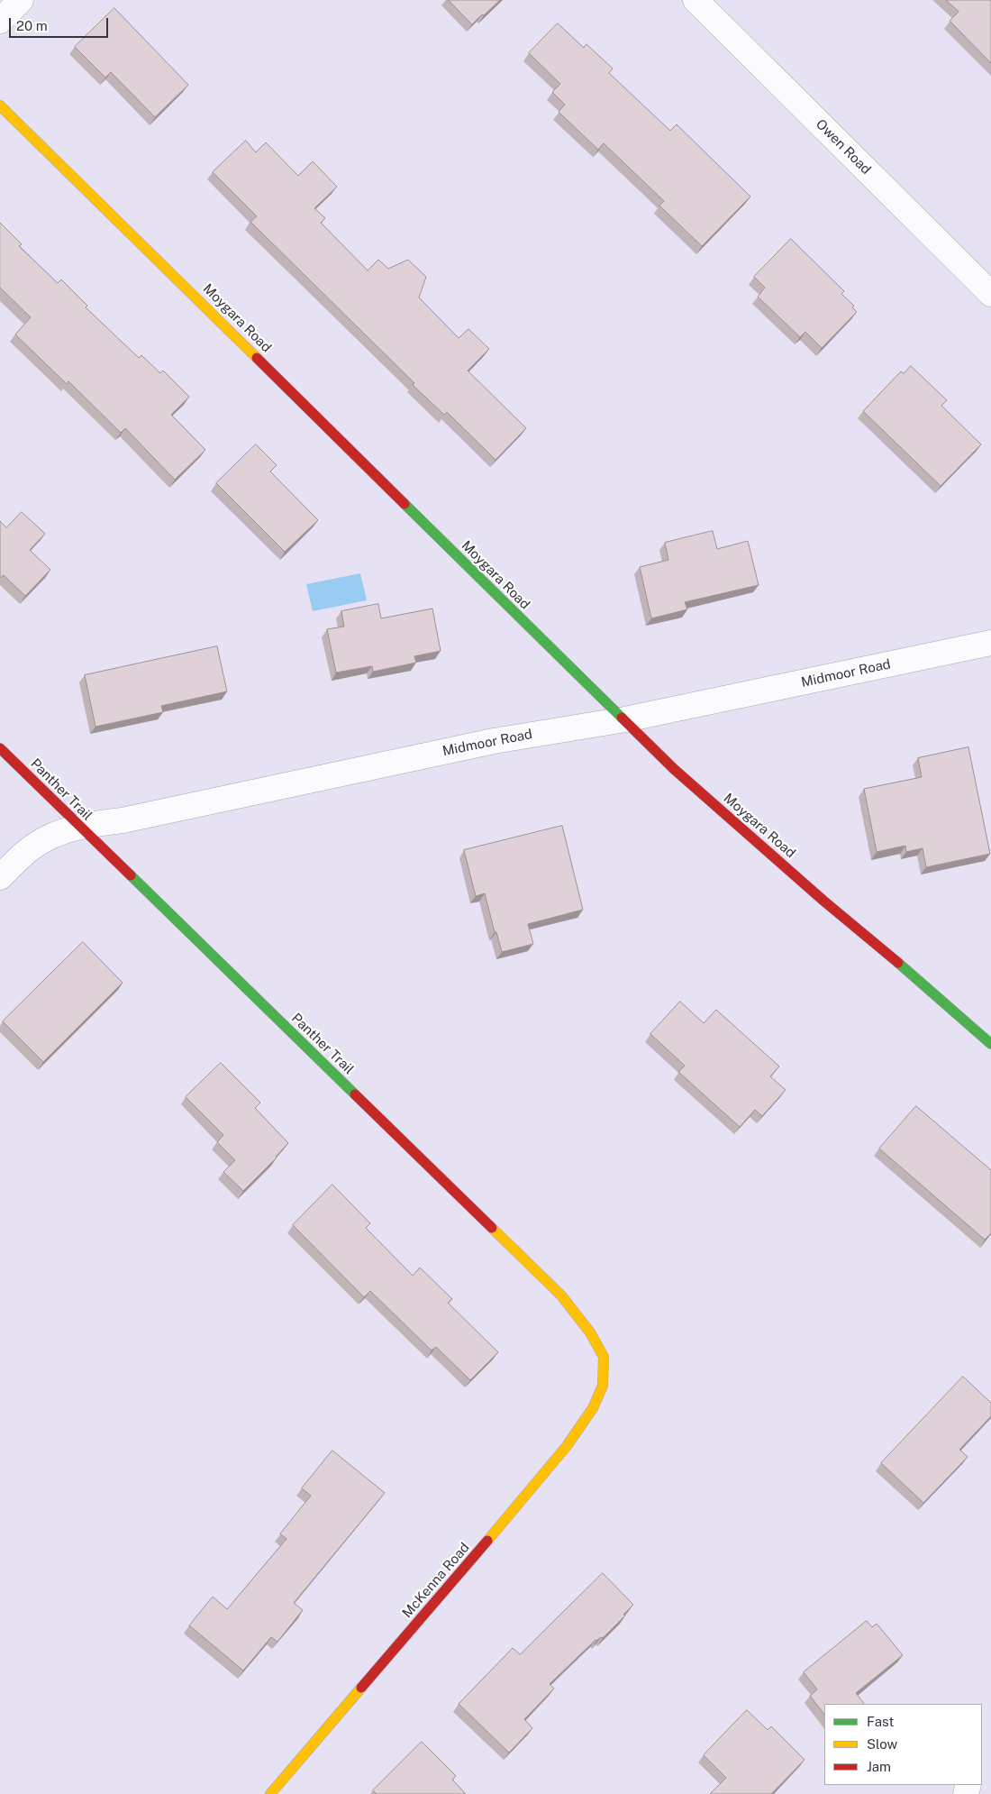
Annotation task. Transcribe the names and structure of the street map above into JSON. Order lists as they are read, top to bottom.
{
  "streets": {
    "street": [
      "Owen Road",
      "Moygara Road",
      "Midmoor Road",
      "Panther Trail",
      "McKenna Road"
    ]
  },
  "crossings": [
    ["Moygara Road", "Midmoor Road"],
    ["Midmoor Road", "Panther Trail"],
    ["Panther Trail", "McKenna Road"]
  ],
  "legend": ["Fast", "Slow", "Jam"],
  "scale_bar": "20 m"
}
